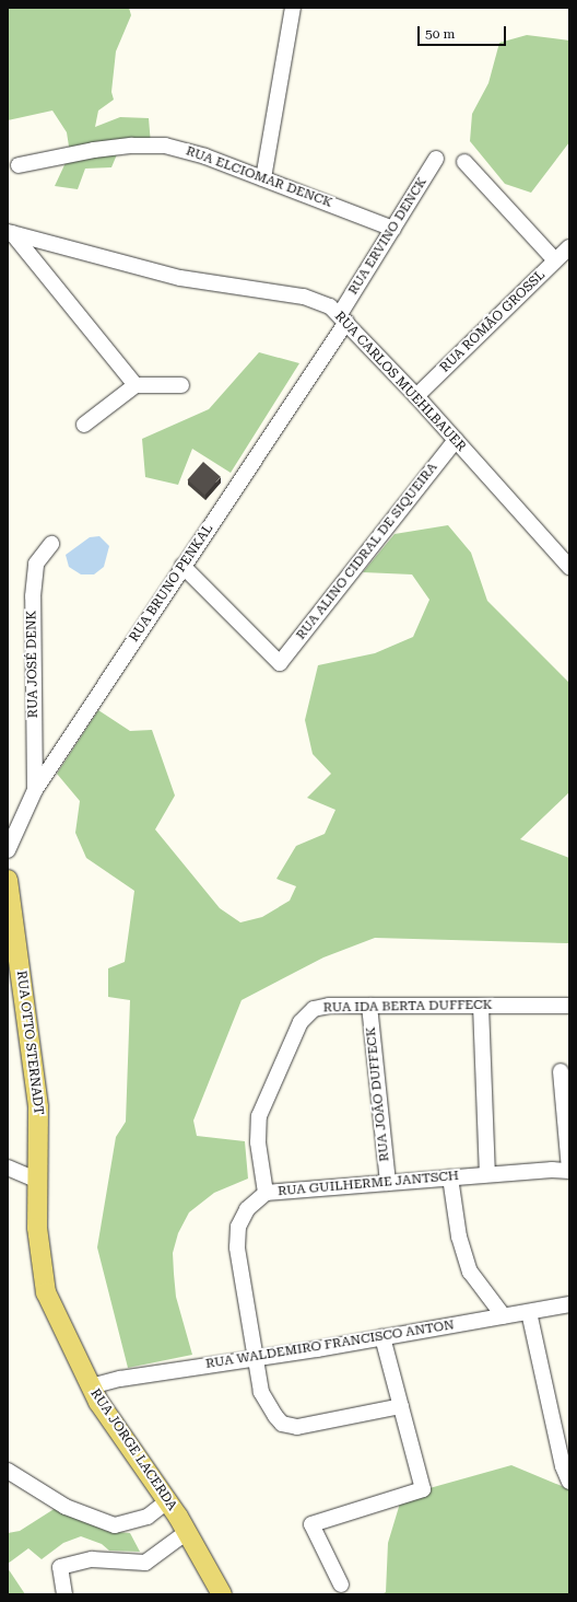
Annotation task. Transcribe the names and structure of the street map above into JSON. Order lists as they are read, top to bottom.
{
  "streets": {
    "main road": ["RUA OTTO STERNADT", "RUA JORGE LACERDA"],
    "street": [
      "RUA ELCIOMAR DENCK",
      "RUA ERVINO DENCK",
      "RUA ROMÃO GROSSL",
      "RUA CARLOS MUEHLBAUER",
      "RUA ALINO CIDRAL DE SIQUEIRA",
      "RUA BRUNO PENKAL",
      "RUA JOSÉ DENK",
      "RUA IDA BERTA DUFFECK",
      "RUA JOÃO DUFFECK",
      "RUA GUILHERME JANTSCH",
      "RUA WALDEMIRO FRANCISCO ANTON"
    ]
  },
  "crossings": [
    ["RUA ELCIOMAR DENCK", "RUA ERVINO DENCK"],
    ["RUA ERVINO DENCK", "RUA CARLOS MUEHLBAUER"],
    ["RUA ERVINO DENCK", "RUA BRUNO PENKAL"],
    ["RUA ROMÃO GROSSL", "RUA CARLOS MUEHLBAUER"],
    ["RUA CARLOS MUEHLBAUER", "RUA ALINO CIDRAL DE SIQUEIRA"],
    ["RUA CARLOS MUEHLBAUER", "RUA BRUNO PENKAL"],
    ["RUA ALINO CIDRAL DE SIQUEIRA", "RUA BRUNO PENKAL"],
    ["RUA BRUNO PENKAL", "RUA JOSÉ DENK"],
    ["RUA IDA BERTA DUFFECK", "RUA JOÃO DUFFECK"],
    ["RUA IDA BERTA DUFFECK", "RUA GUILHERME JANTSCH"],
    ["RUA OTTO STERNADT", "RUA JORGE LACERDA"],
    ["RUA JOÃO DUFFECK", "RUA GUILHERME JANTSCH"],
    ["RUA GUILHERME JANTSCH", "RUA WALDEMIRO FRANCISCO ANTON"],
    ["RUA WALDEMIRO FRANCISCO ANTON", "RUA JORGE LACERDA"]
  ],
  "scale_bar": "50 m"
}
